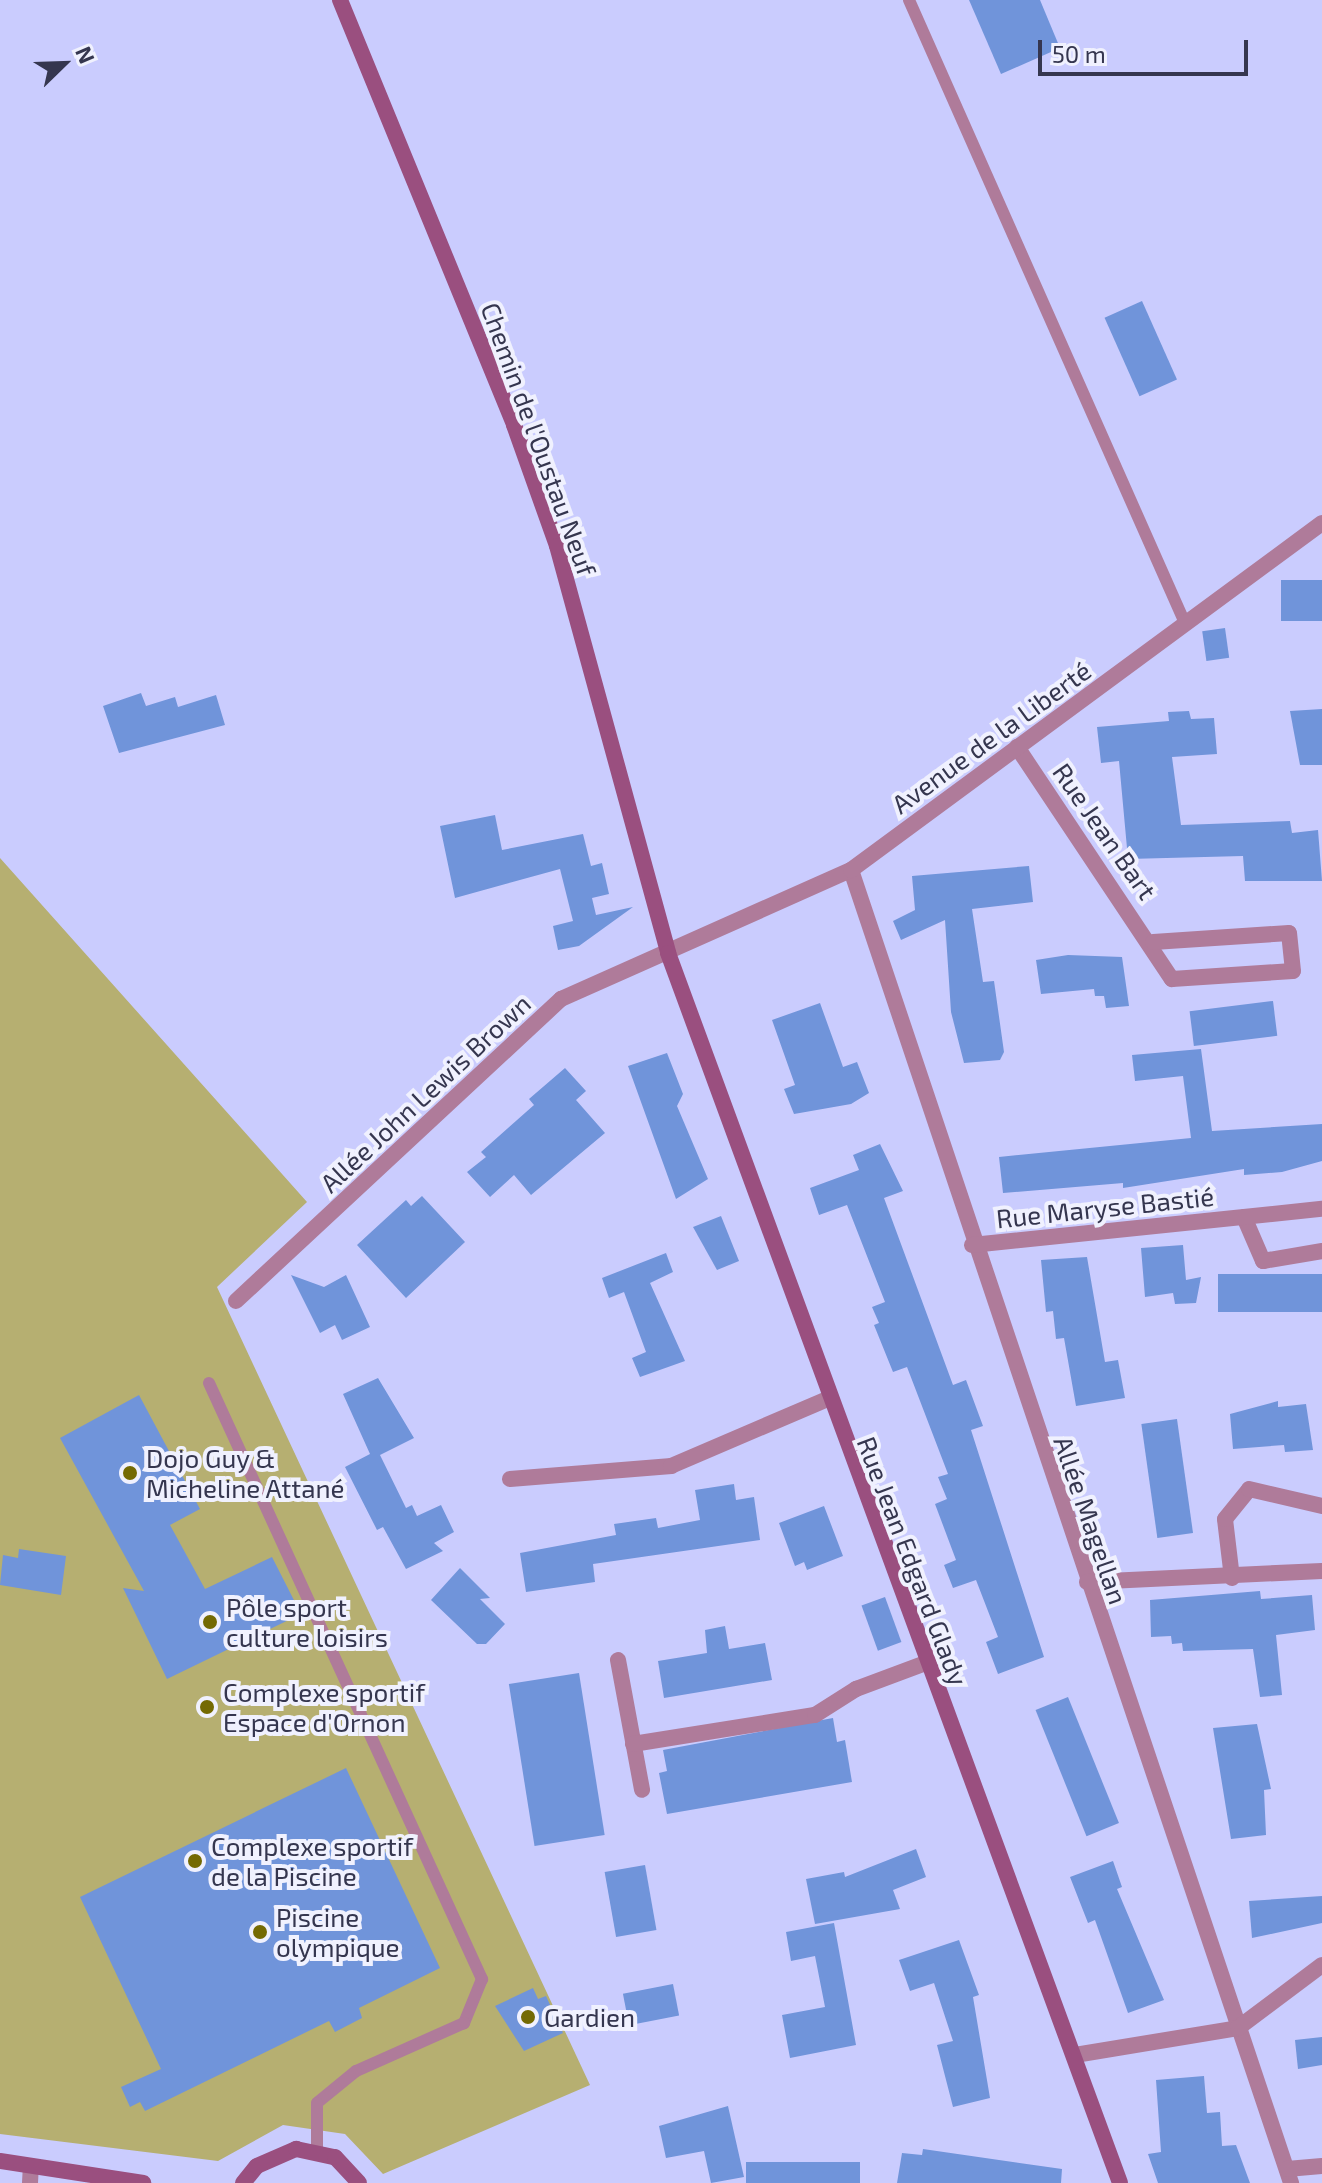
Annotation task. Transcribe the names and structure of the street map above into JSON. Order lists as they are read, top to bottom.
{
  "streets": {
    "street": [
      "Chemin de l'Oustau Neuf",
      "Avenue de la Liberté",
      "Rue Jean Bart",
      "Allée John Lewis Brown",
      "Rue Maryse Bastié",
      "Allée Magellan",
      "Rue Jean Edgard Glady"
    ]
  },
  "crossings": [
    ["Chemin de l'Oustau Neuf", "Avenue de la Liberté"],
    ["Chemin de l'Oustau Neuf", "Allée John Lewis Brown"],
    ["Chemin de l'Oustau Neuf", "Rue Jean Edgard Glady"],
    ["Avenue de la Liberté", "Rue Jean Bart"],
    ["Avenue de la Liberté", "Allée John Lewis Brown"],
    ["Avenue de la Liberté", "Allée Magellan"],
    ["Avenue de la Liberté", "Rue Jean Edgard Glady"],
    ["Allée John Lewis Brown", "Rue Jean Edgard Glady"],
    ["Rue Maryse Bastié", "Allée Magellan"]
  ],
  "places": [
    "Dojo Guy & Micheline Attané",
    "Pôle sport culture loisirs",
    "Complexe sportif Espace d'Ornon",
    "Complexe sportif de la Piscine",
    "Piscine olympique",
    "Gardien"
  ],
  "scale_bar": "50 m",
  "north": "top right"
}
